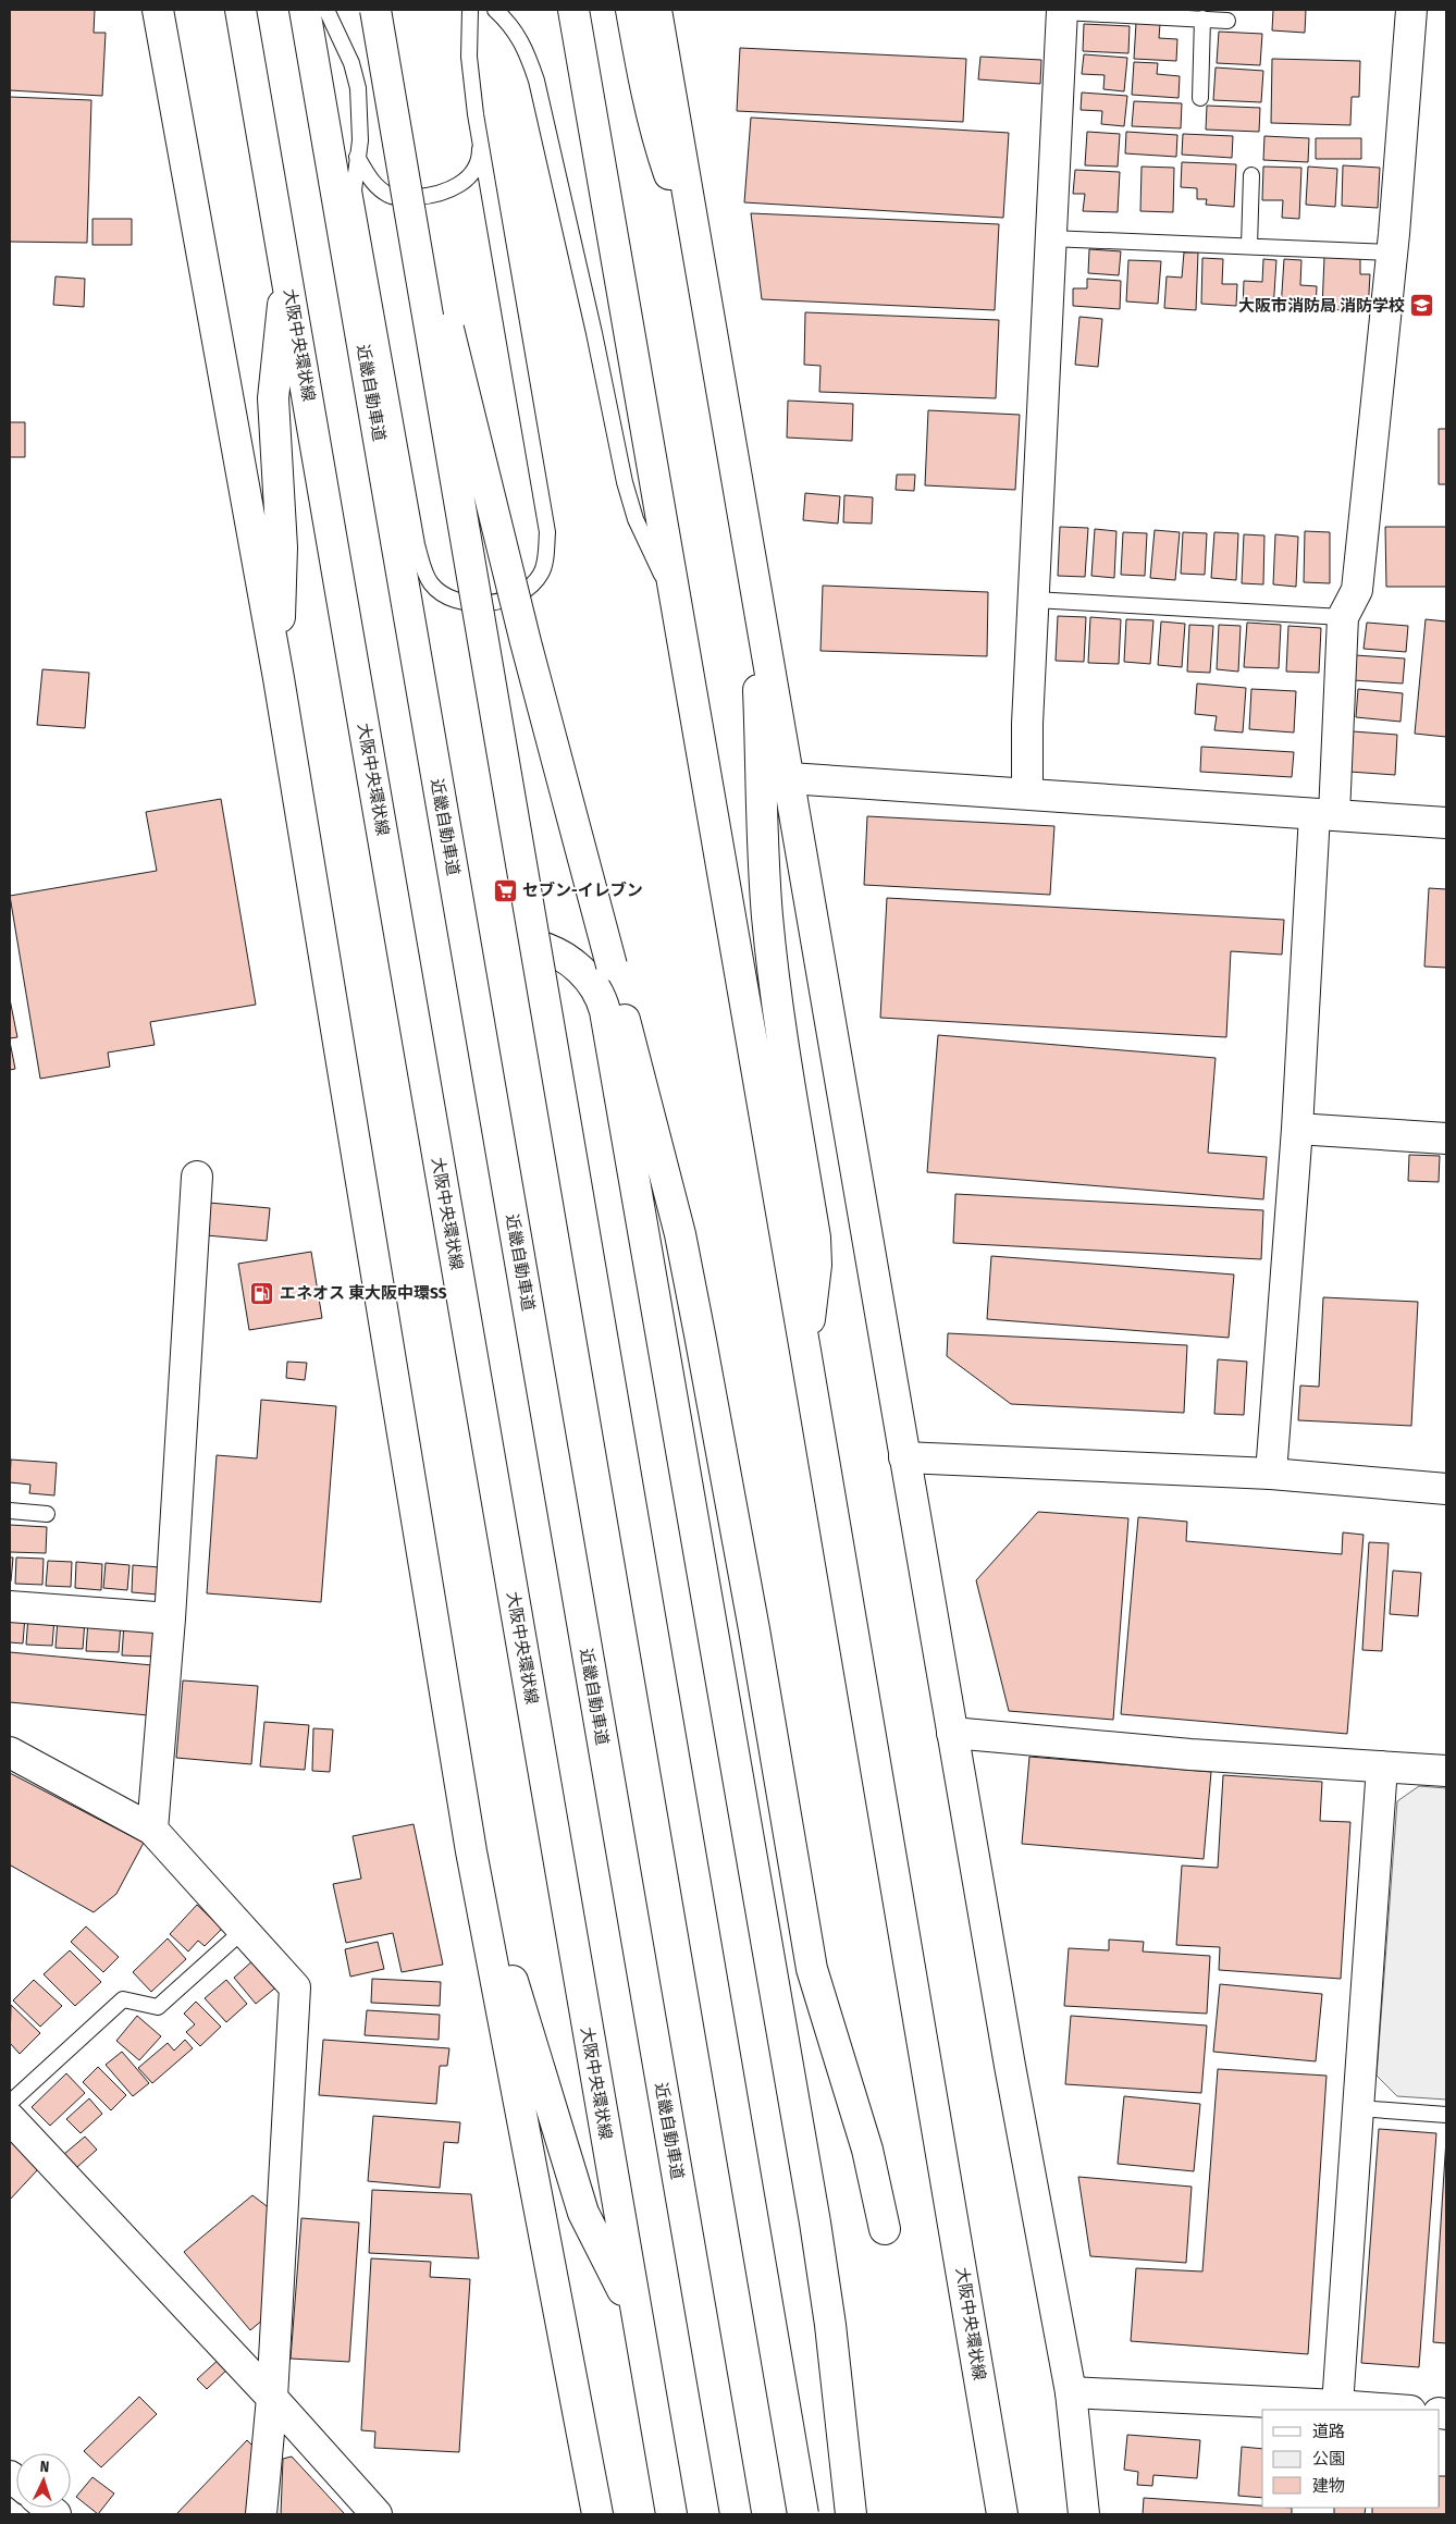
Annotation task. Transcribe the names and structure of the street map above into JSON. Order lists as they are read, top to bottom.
{
  "streets": {
    "main road": ["大阪中央環状線", "近畿自動車道"]
  },
  "places": {
    "school or university": ["大阪市消防局 消防学校"],
    "supermarket": ["セブン-イレブン"],
    "fuel station": ["エネオス 東大阪中環SS"]
  },
  "legend": ["道路", "公園", "建物"],
  "north": "top"
}
